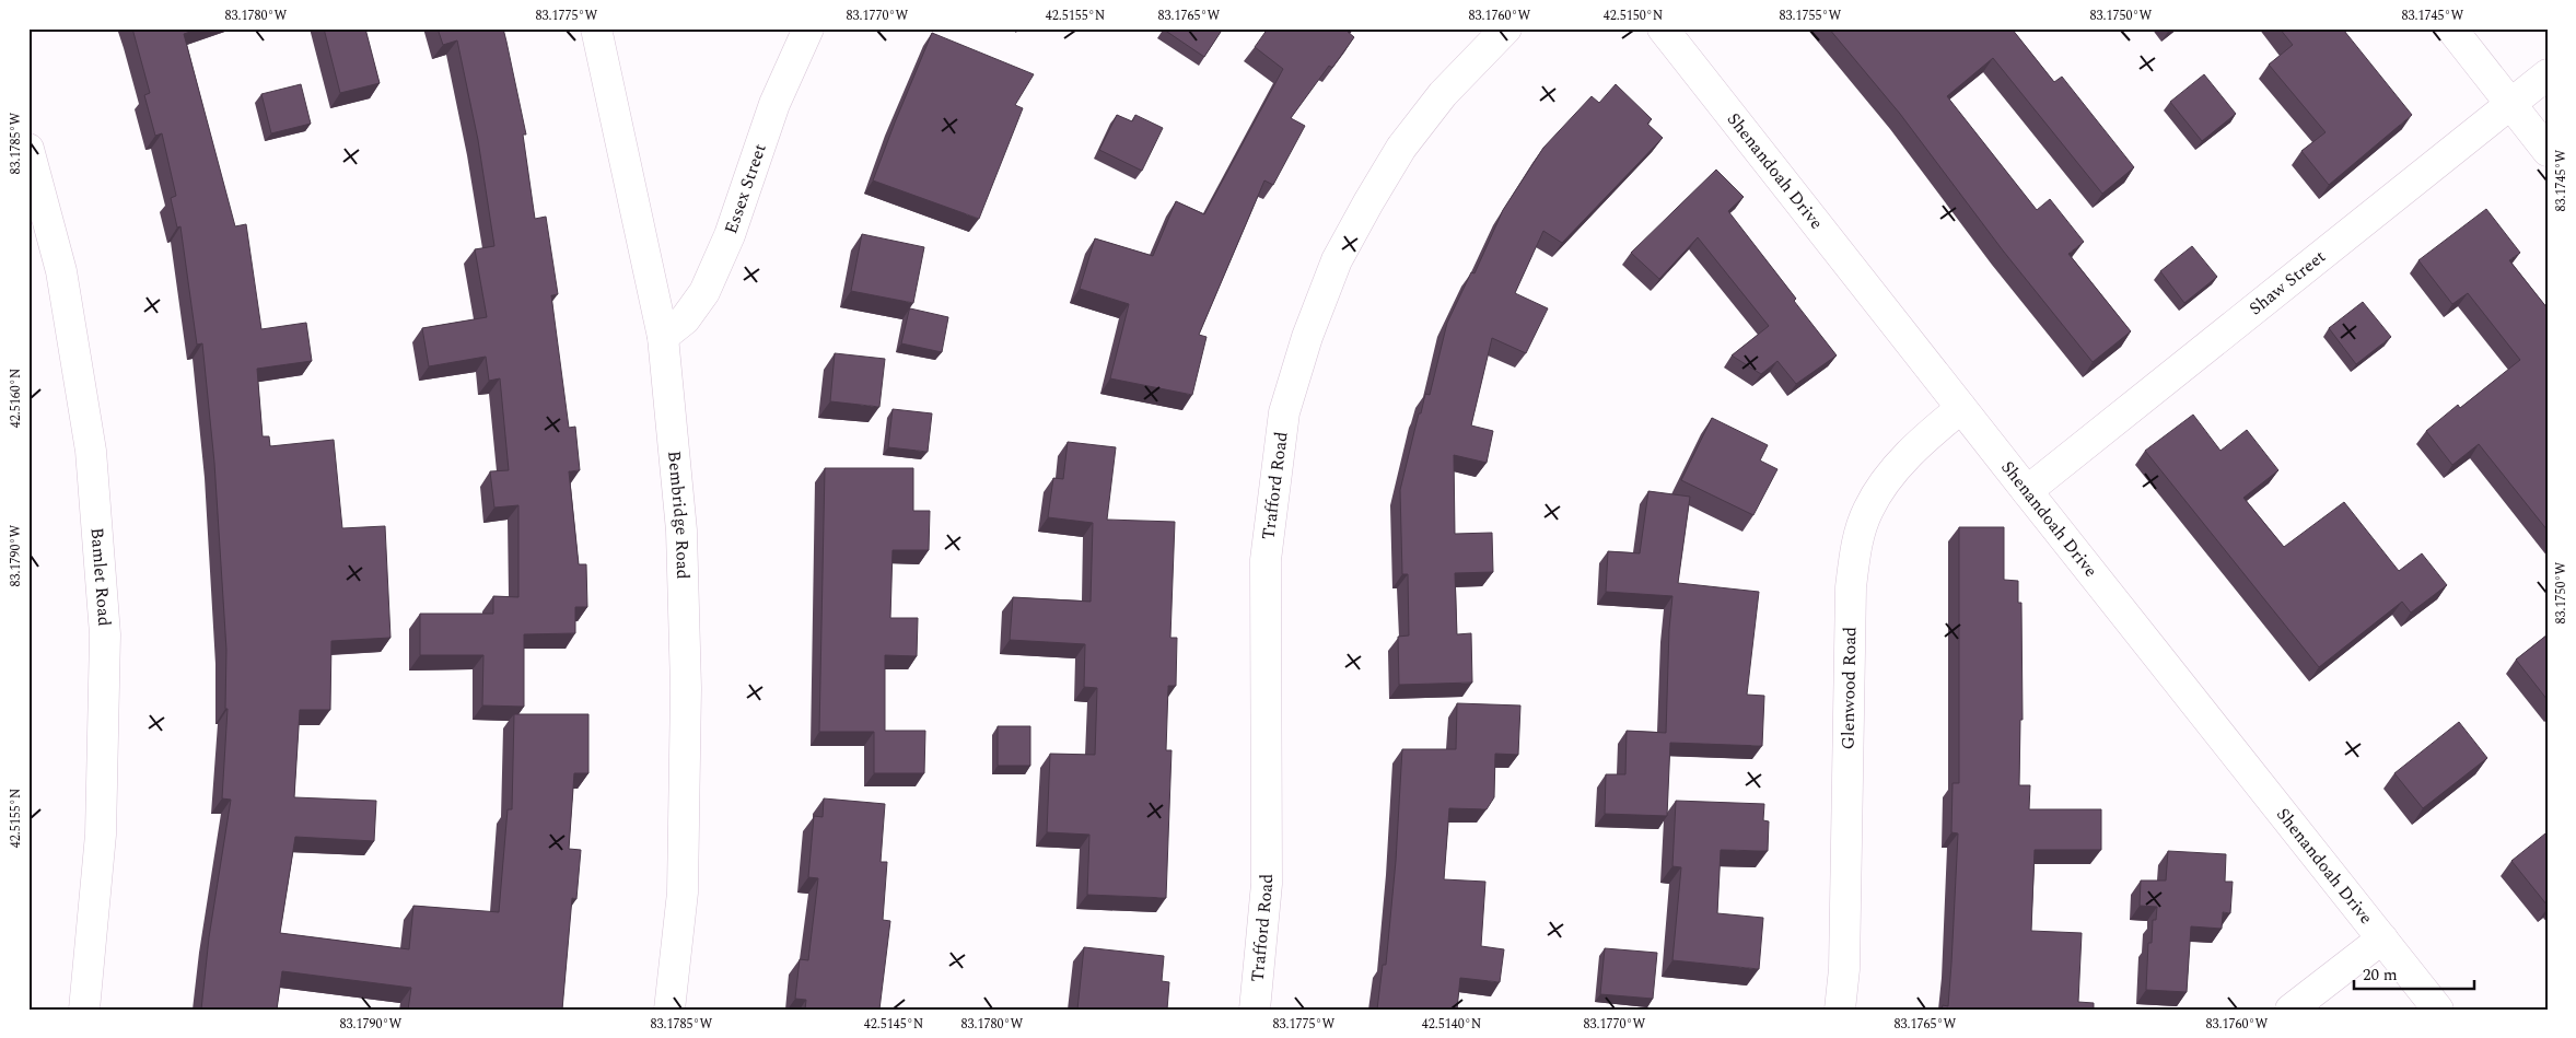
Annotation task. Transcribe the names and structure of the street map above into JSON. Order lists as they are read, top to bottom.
{
  "streets": {
    "street": [
      "Shenandoah Drive",
      "Essex Street",
      "Shaw Street",
      "Trafford Road",
      "Bembridge Road",
      "Bamlet Road",
      "Glenwood Road"
    ]
  },
  "crossings": [
    ["Shenandoah Drive", "Shaw Street"],
    ["Shenandoah Drive", "Glenwood Road"],
    ["Essex Street", "Bembridge Road"]
  ],
  "scale_bar": "20 m",
  "coordinates": [
    "83.1780°W",
    "83.1775°W",
    "83.1770°W",
    "42.5155°N",
    "83.1765°W",
    "83.1760°W",
    "42.5150°N",
    "83.1755°W",
    "83.1750°W",
    "83.1745°W",
    "83.1785°W",
    "42.5160°N",
    "83.1790°W",
    "42.5145°N",
    "42.5140°N"
  ]
}
